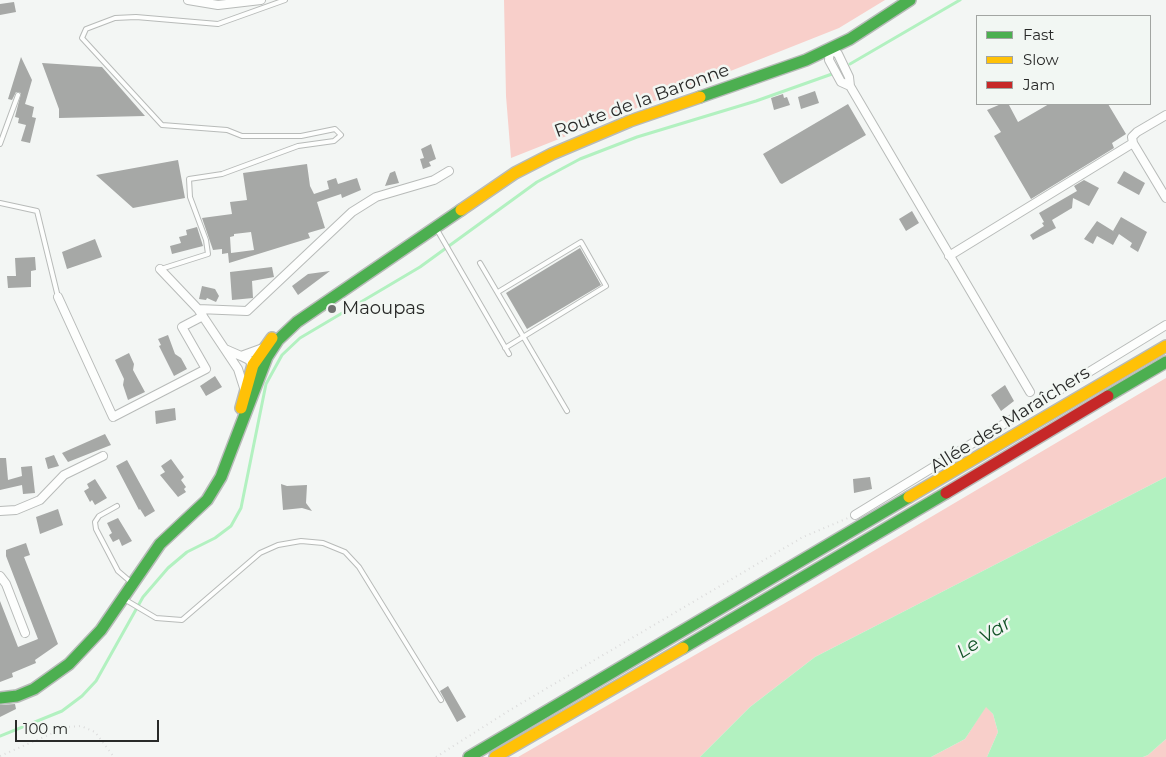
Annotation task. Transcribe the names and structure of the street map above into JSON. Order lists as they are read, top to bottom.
{
  "streets": {
    "main road": ["Route de la Baronne"],
    "street": ["Allée des Maraîchers"]
  },
  "water": ["Le Var"],
  "places": ["Maoupas"],
  "legend": ["Fast", "Slow", "Jam"],
  "scale_bar": "100 m"
}
